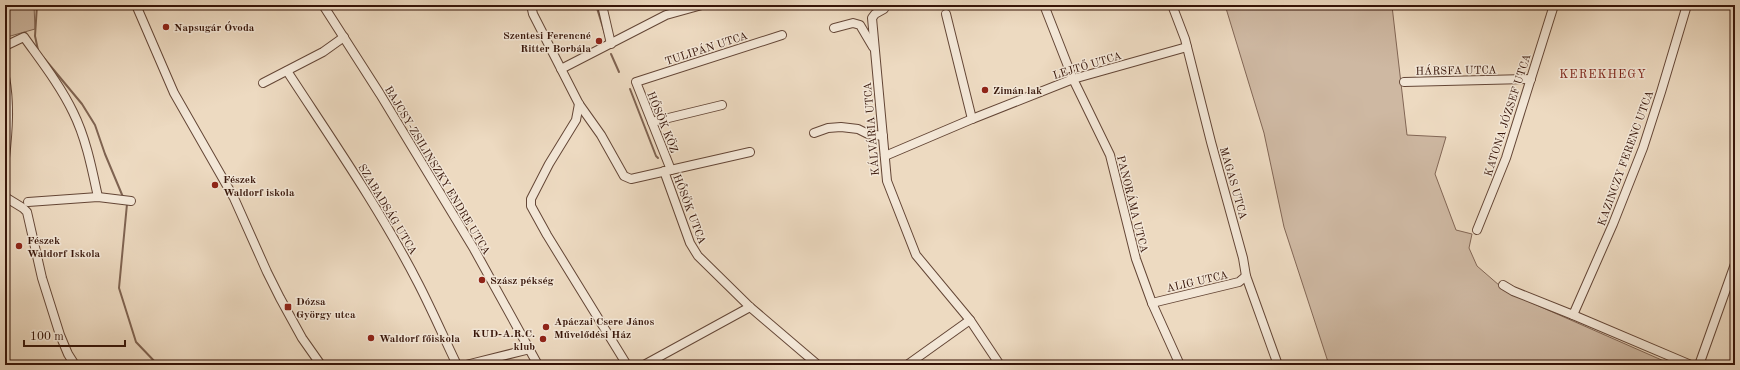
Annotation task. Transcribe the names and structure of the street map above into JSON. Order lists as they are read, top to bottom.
{
  "streets": {
    "street": [
      "TULIPÁN UTCA",
      "LEJTŐ UTCA",
      "HÁRSFA UTCA",
      "KATONA JÓZSEF UTCA",
      "HŐSÖK KÖZ",
      "KÁLVÁRIA UTCA",
      "KAZINCZY FERENC UTCA",
      "BAJCSY-ZSILINSZKY ENDRE UTCA",
      "MAGAS UTCA",
      "PANORÁMA UTCA",
      "SZABADSÁG UTCA",
      "HŐSÖK UTCA",
      "ALIG UTCA"
    ]
  },
  "crossings": [
    ["TULIPÁN UTCA", "HŐSÖK KÖZ"],
    ["LEJTŐ UTCA", "KÁLVÁRIA UTCA"],
    ["LEJTŐ UTCA", "MAGAS UTCA"],
    ["LEJTŐ UTCA", "PANORÁMA UTCA"],
    ["HÁRSFA UTCA", "KATONA JÓZSEF UTCA"],
    ["HŐSÖK KÖZ", "HŐSÖK UTCA"],
    ["MAGAS UTCA", "ALIG UTCA"],
    ["PANORÁMA UTCA", "ALIG UTCA"]
  ],
  "districts": ["KEREKHEGY"],
  "places": {
    "other": [
      "Napsugár Óvoda",
      "Szentesi Ferencné Ritter Borbála",
      "Zimán lak",
      "Fészek Waldorf iskola",
      "Fészek Waldorf Iskola",
      "Szász pékség",
      "Apáczai Csere János Művelődési Ház",
      "Waldorf főiskola",
      "KUD-A.R.C. klub"
    ],
    "transit": ["Dózsa György utca"]
  },
  "scale_bar": "100 m"
}
